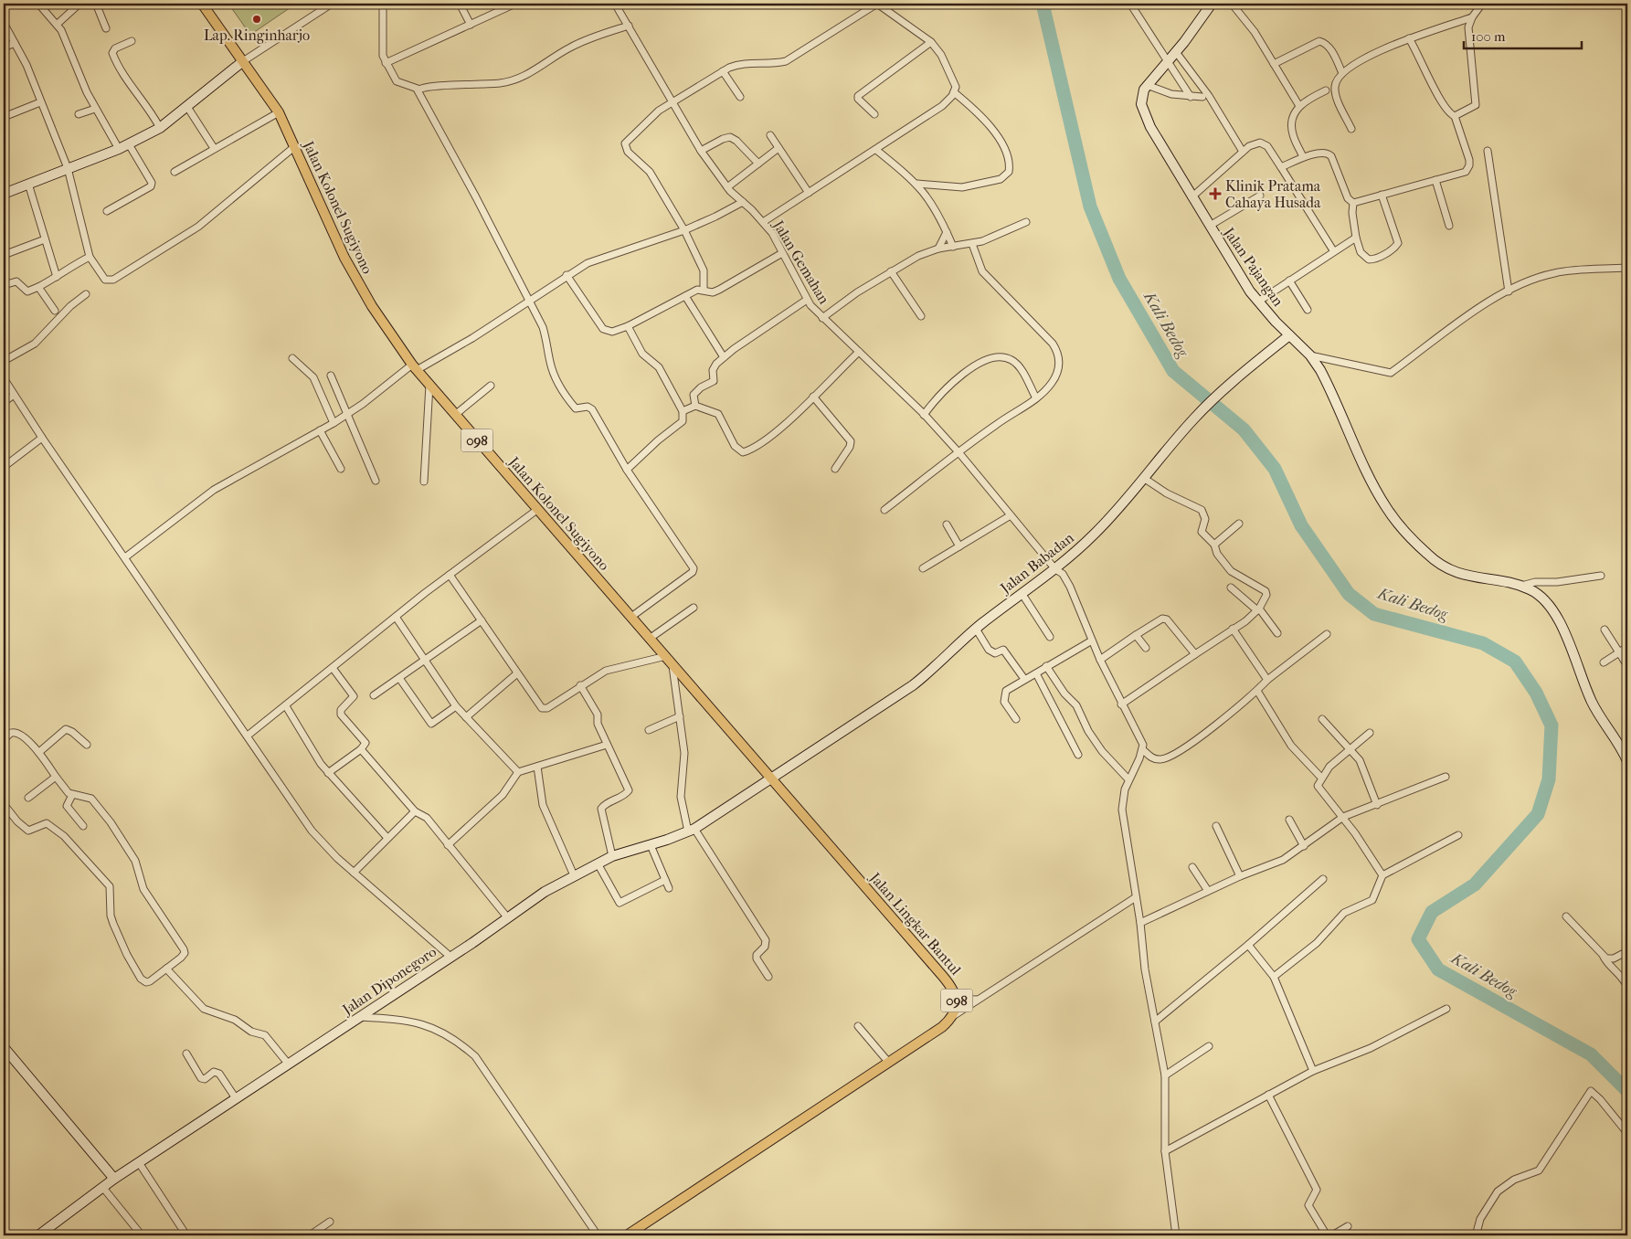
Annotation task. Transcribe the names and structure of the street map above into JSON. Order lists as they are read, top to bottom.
{
  "streets": {
    "main road": [
      "Jalan Kolonel Sugiyono",
      "Jalan Pajangan",
      "098",
      "Jalan Babadan",
      "Jalan Lingkar Bantul",
      "Jalan Diponegoro"
    ],
    "street": ["Jalan Gemahan"]
  },
  "crossings": [
    ["Jalan Kolonel Sugiyono", "098"],
    ["Jalan Kolonel Sugiyono", "Jalan Babadan"],
    ["Jalan Kolonel Sugiyono", "Jalan Lingkar Bantul"],
    ["Jalan Kolonel Sugiyono", "Jalan Diponegoro"],
    ["Jalan Gemahan", "Jalan Babadan"],
    ["Jalan Pajangan", "Jalan Babadan"],
    ["098", "Jalan Lingkar Bantul"],
    ["Jalan Babadan", "Jalan Lingkar Bantul"],
    ["Jalan Babadan", "Jalan Diponegoro"],
    ["Jalan Lingkar Bantul", "Jalan Diponegoro"]
  ],
  "water": ["Kali Bedog"],
  "places": {
    "other": ["Lap. Ringinharjo"],
    "health": ["Klinik Pratama Cahaya Husada"]
  },
  "scale_bar": "100 m"
}
